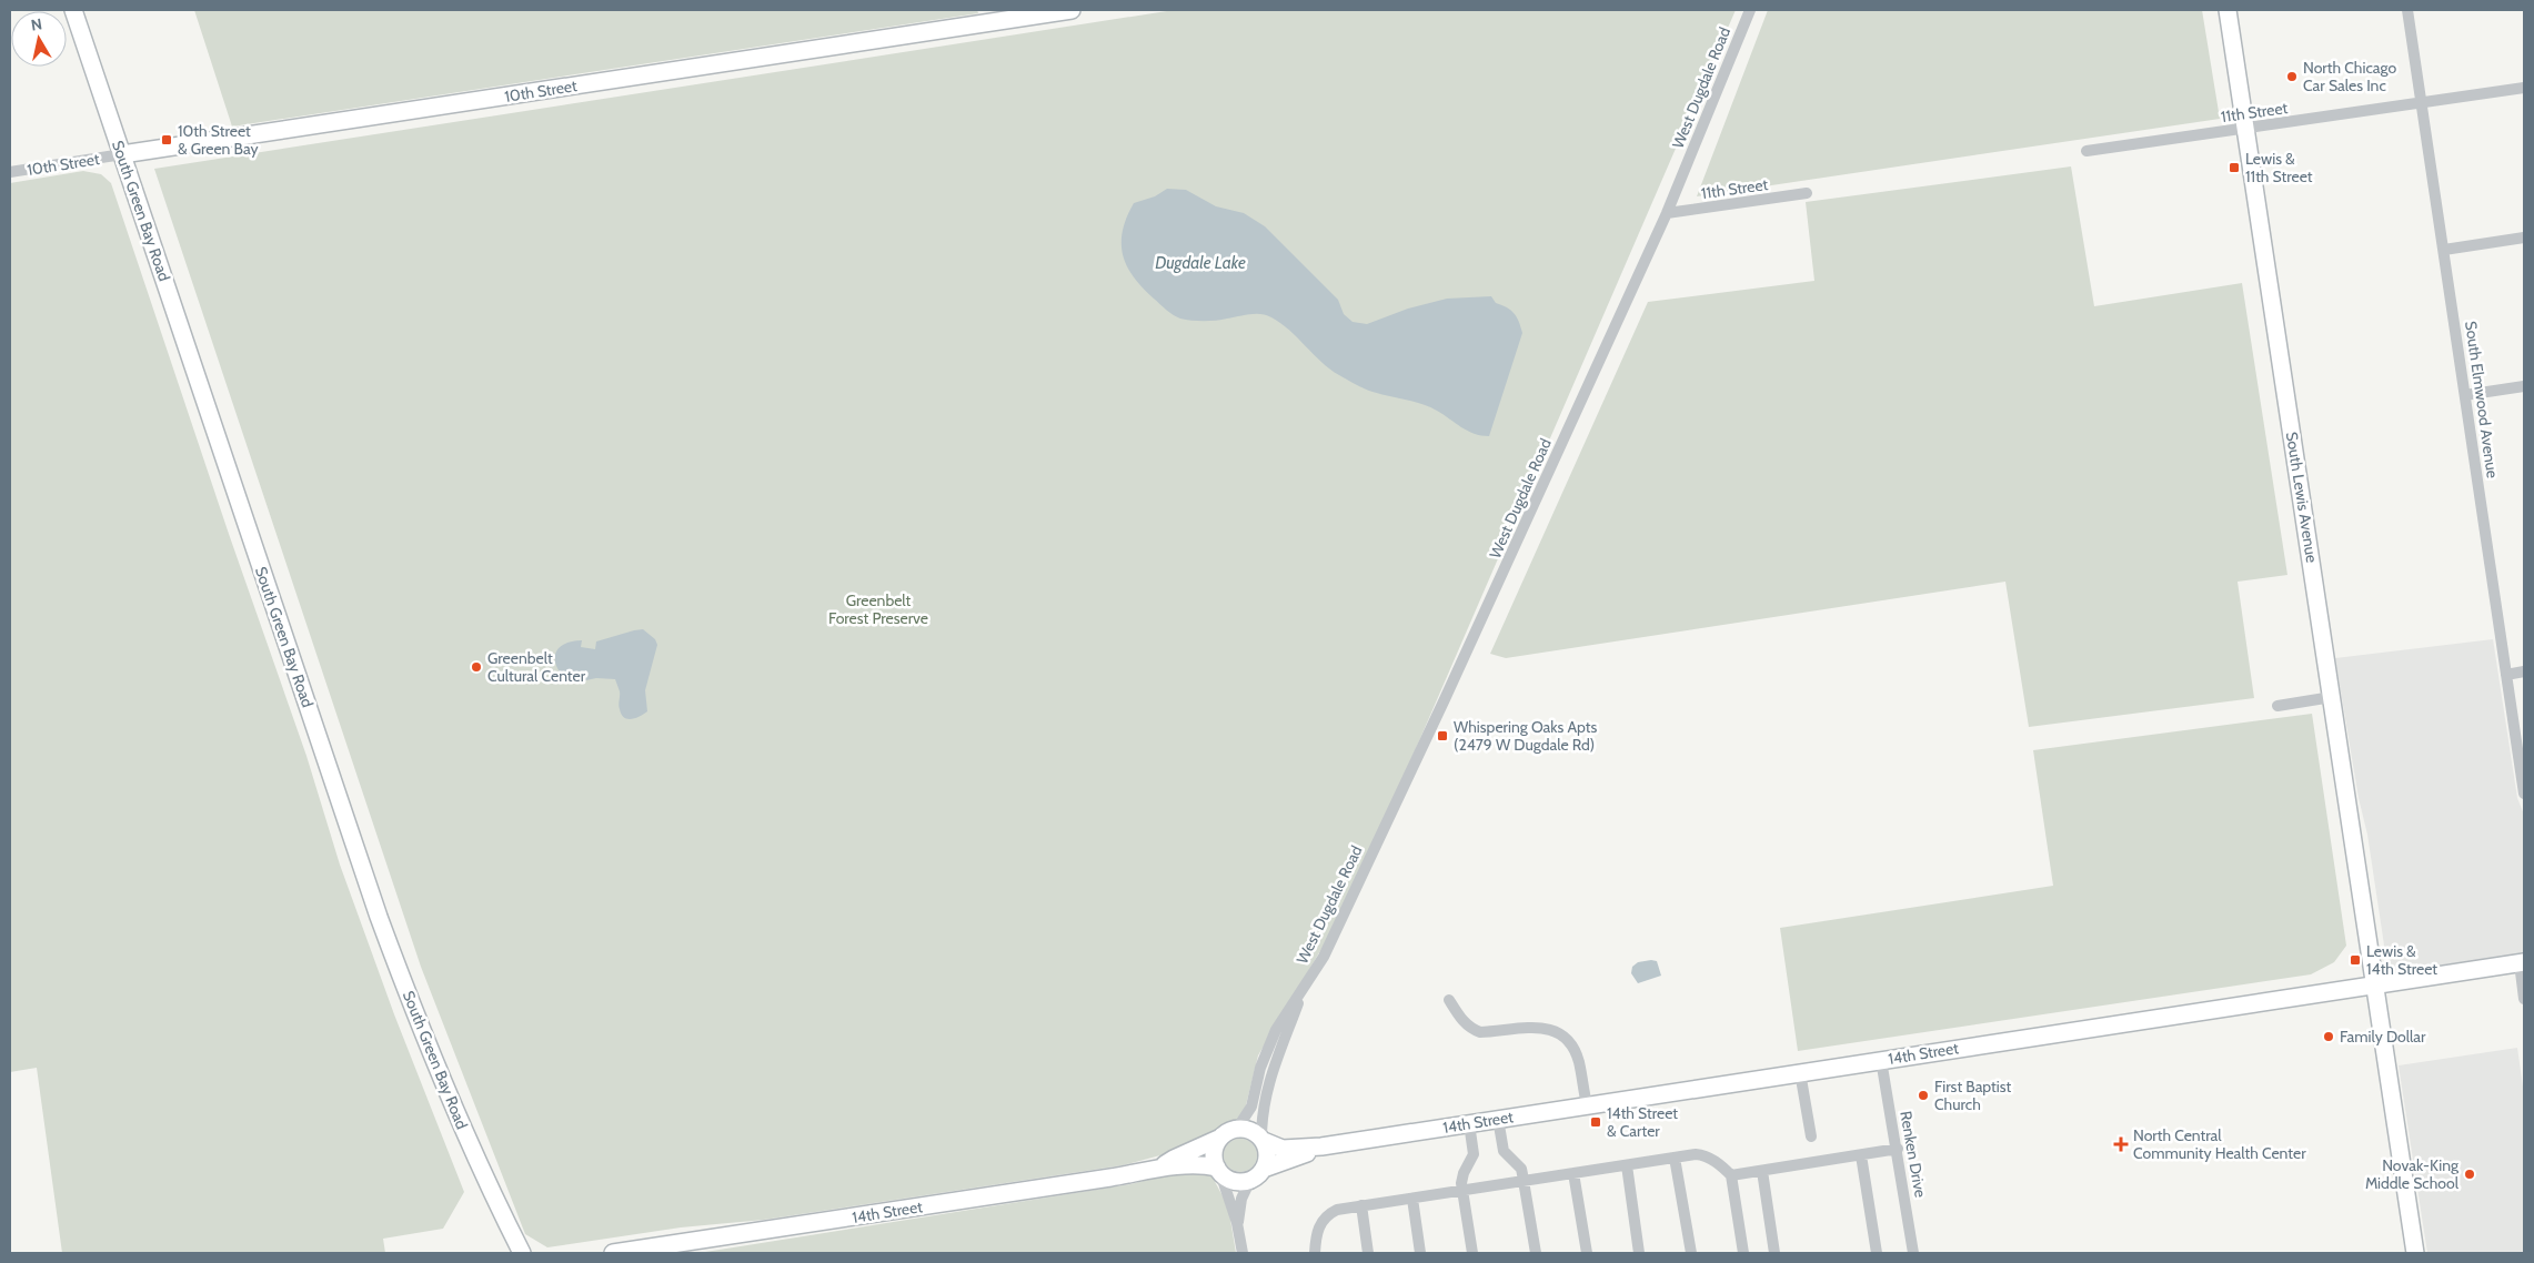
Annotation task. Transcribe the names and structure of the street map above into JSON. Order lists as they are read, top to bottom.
{
  "streets": {
    "street": [
      "West Dugdale Road",
      "10th Street",
      "11th Street",
      "South Green Bay Road",
      "South Elmwood Avenue",
      "South Lewis Avenue",
      "14th Street",
      "Renken Drive"
    ]
  },
  "crossings": [
    ["West Dugdale Road", "11th Street"],
    ["10th Street", "South Green Bay Road"],
    ["11th Street", "South Elmwood Avenue"],
    ["11th Street", "South Lewis Avenue"],
    ["South Lewis Avenue", "14th Street"],
    ["14th Street", "Renken Drive"]
  ],
  "water": ["Dugdale Lake"],
  "parks": ["Greenbelt Forest Preserve"],
  "places": {
    "other": [
      "North Chicago Car Sales Inc",
      "Greenbelt Cultural Center",
      "Family Dollar",
      "First Baptist Church",
      "Novak-King Middle School"
    ],
    "transit": [
      "10th Street & Green Bay",
      "Lewis & 11th Street",
      "Whispering Oaks Apts (2479 W Dugdale Rd)",
      "Lewis & 14th Street",
      "14th Street & Carter"
    ],
    "health": ["North Central Community Health Center"]
  },
  "north": "top"
}
